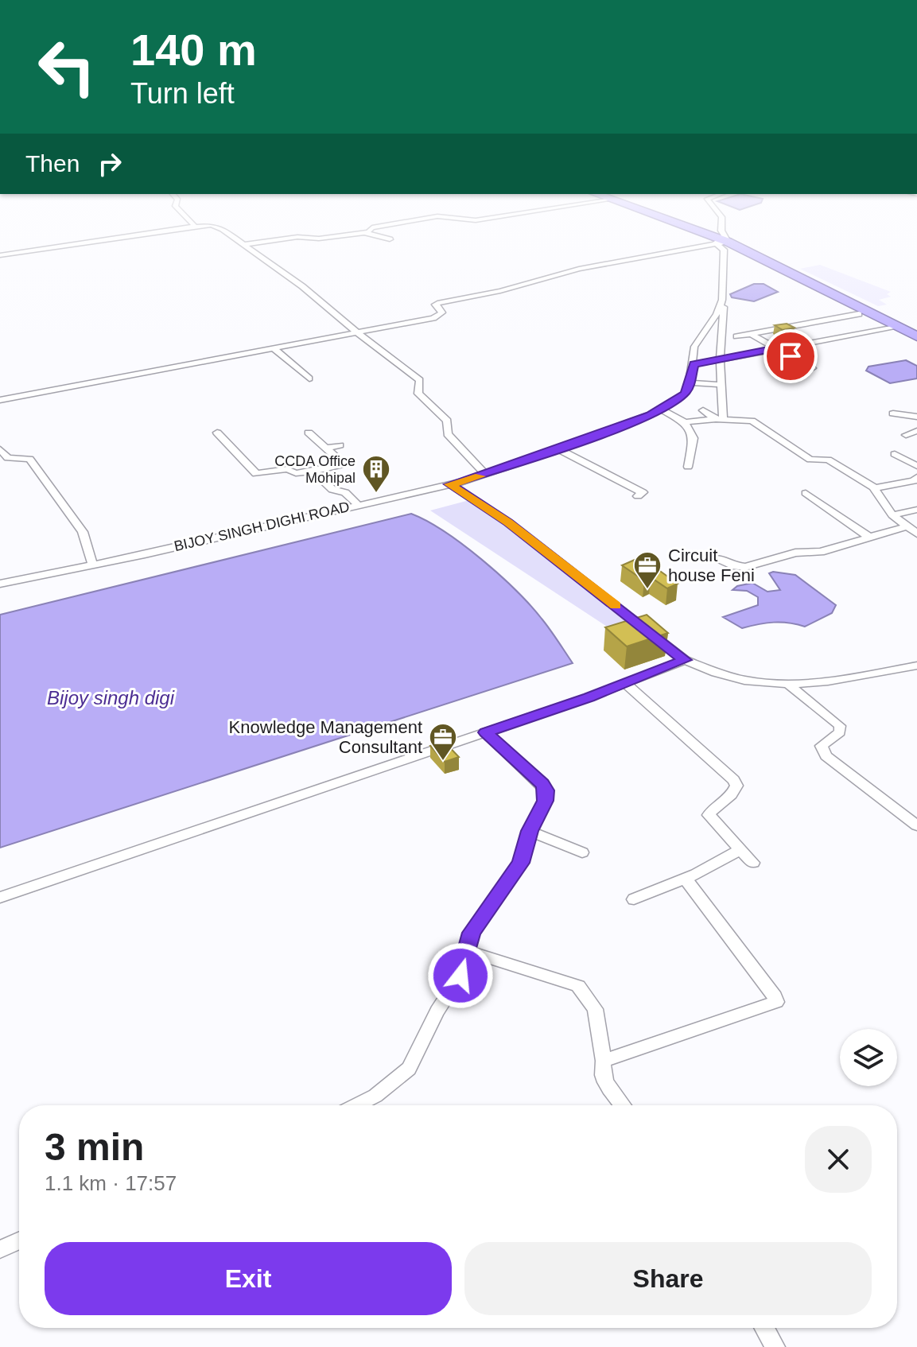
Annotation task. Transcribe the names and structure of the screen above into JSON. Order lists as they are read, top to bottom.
{
  "streets": {
    "street": ["BIJOY SINGH DIGHI ROAD"]
  },
  "water": ["Bijoy singh digi"],
  "places": {
    "building": ["CCDA Office Mohipal"],
    "office": ["Circuit house Feni", "Knowledge Management Consultant"]
  },
  "page": {
    "turn": ["140 m", "Turn left"],
    "then": "Then",
    "heading": ["3 min", "1.1 km · 17:57"],
    "buttons": ["Exit", "Share"]
  }
}
